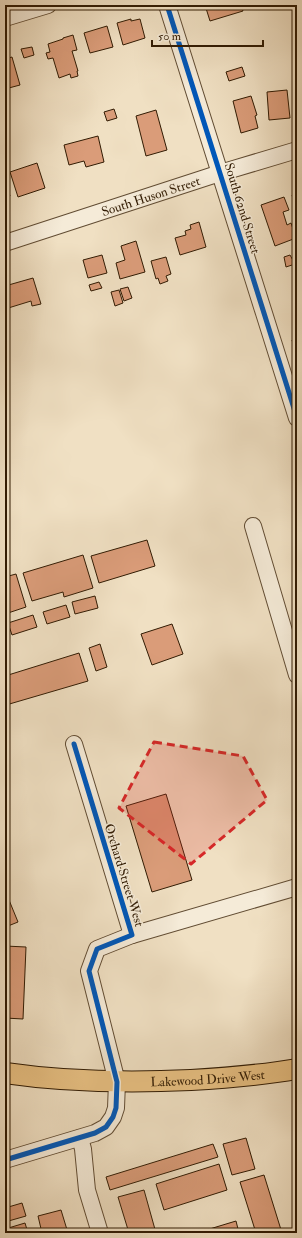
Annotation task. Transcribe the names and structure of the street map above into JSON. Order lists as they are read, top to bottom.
{
  "streets": {
    "main road": ["Lakewood Drive West"],
    "street": ["South Huson Street", "South 62nd Street", "Orchard Street West"]
  },
  "crossings": [
    ["South Huson Street", "South 62nd Street"],
    ["Orchard Street West", "Lakewood Drive West"]
  ],
  "scale_bar": "50 m"
}
